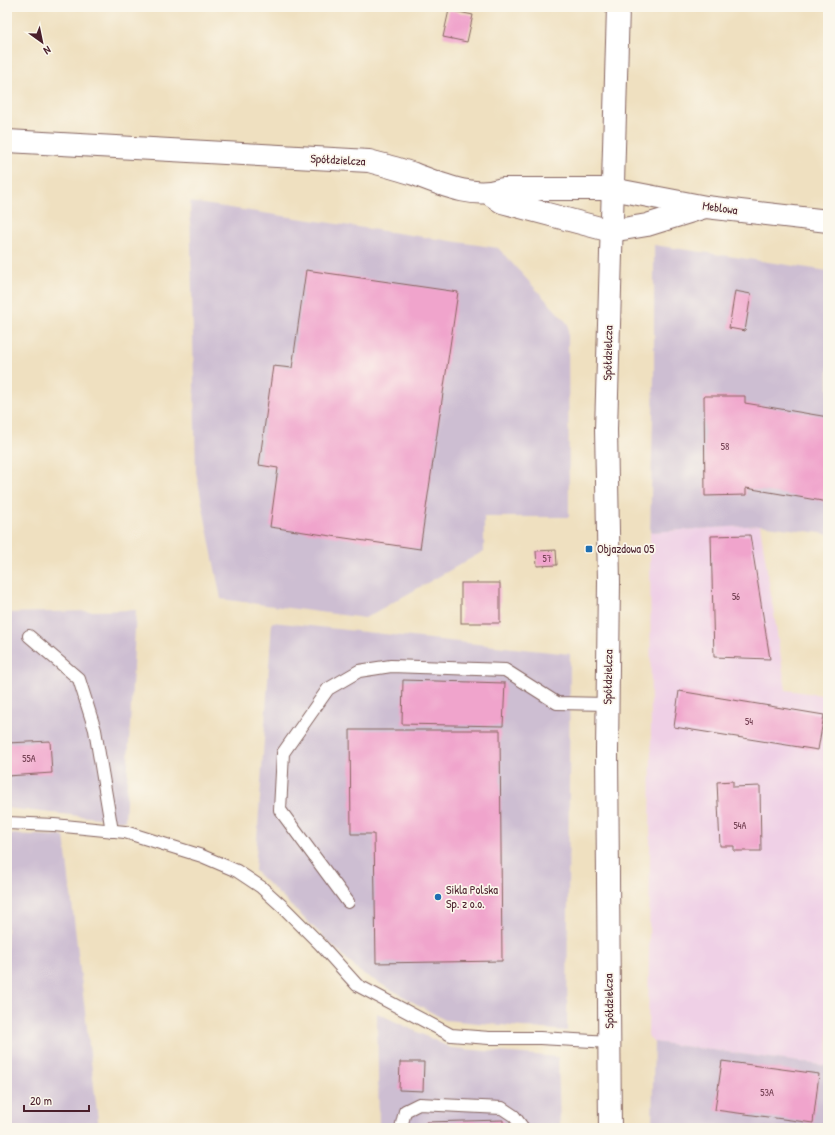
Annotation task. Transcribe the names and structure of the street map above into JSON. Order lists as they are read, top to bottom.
{
  "streets": {
    "street": ["Spółdzielcza", "Meblowa"]
  },
  "crossings": [
    ["Spółdzielcza", "Meblowa"]
  ],
  "places": {
    "transit": ["Objazdowa 05"],
    "other": ["Sikla Polska Sp. z o.o."]
  },
  "house_numbers": [
    "58",
    "57",
    "56",
    "54",
    "55A",
    "54A",
    "53A"
  ],
  "scale_bar": "20 m",
  "north": "bottom right"
}
